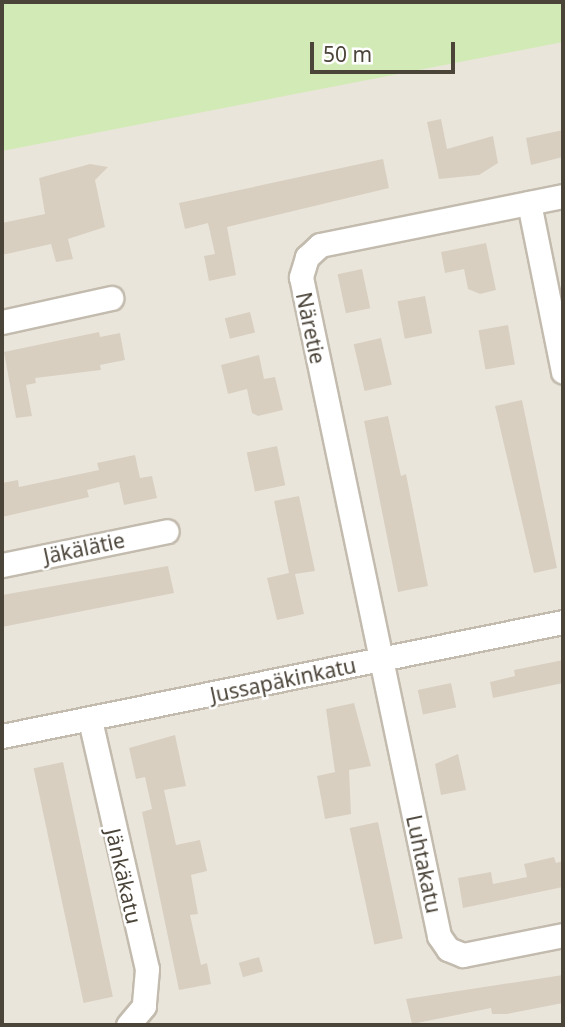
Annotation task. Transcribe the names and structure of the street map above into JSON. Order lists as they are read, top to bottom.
{
  "streets": {
    "street": [
      "Näretie",
      "Jäkälätie",
      "Jussapäkinkatu",
      "Luhtakatu",
      "Jänkäkatu"
    ]
  },
  "crossings": [
    ["Näretie", "Jussapäkinkatu"],
    ["Näretie", "Luhtakatu"],
    ["Jussapäkinkatu", "Luhtakatu"],
    ["Jussapäkinkatu", "Jänkäkatu"]
  ],
  "scale_bar": "50 m"
}
